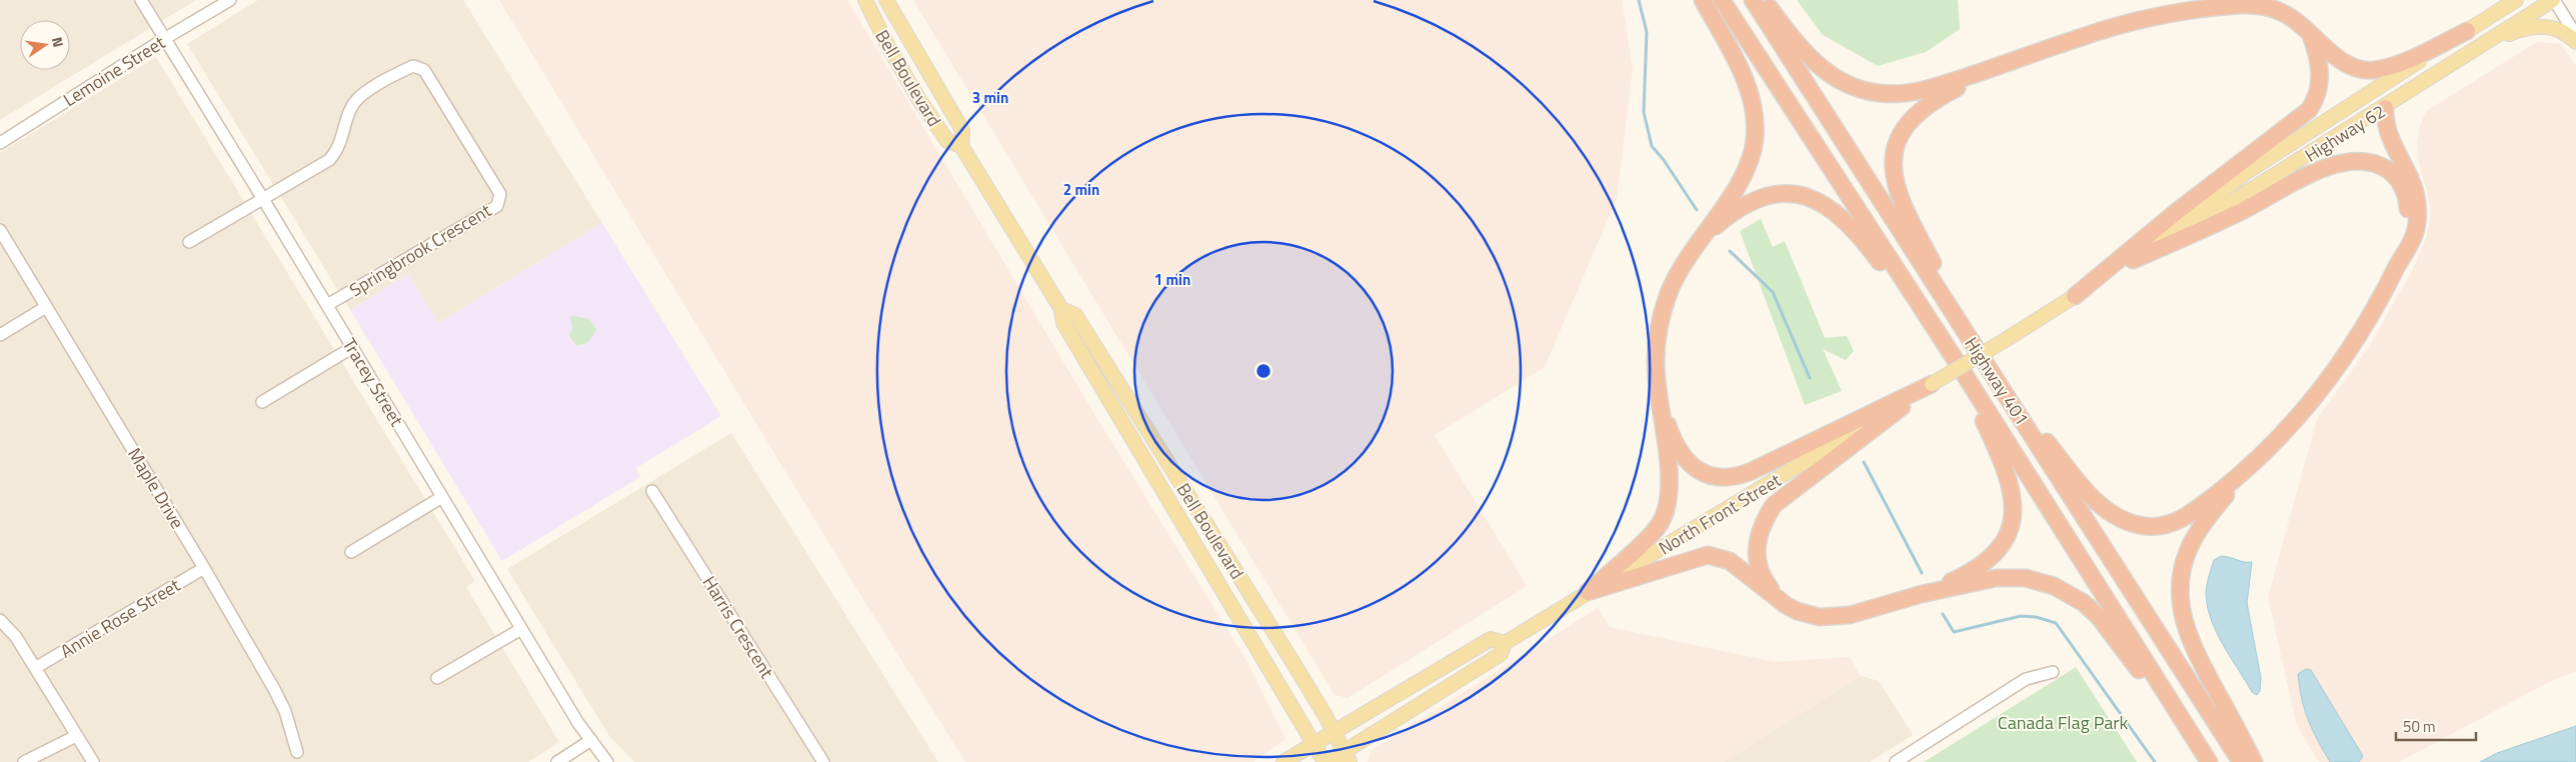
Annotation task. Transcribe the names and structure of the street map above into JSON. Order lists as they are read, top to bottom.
{
  "streets": {
    "highway": ["Highway 401"],
    "main road": ["Bell Boulevard", "Highway 62", "North Front Street"],
    "street": [
      "Lemoine Street",
      "Springbrook Crescent",
      "Tracey Street",
      "Maple Drive",
      "Annie Rose Street",
      "Harris Crescent"
    ]
  },
  "crossings": [
    ["Lemoine Street", "Tracey Street"],
    ["Bell Boulevard", "North Front Street"],
    ["Highway 62", "North Front Street"],
    ["Springbrook Crescent", "Tracey Street"],
    ["Maple Drive", "Annie Rose Street"]
  ],
  "parks": ["Canada Flag Park"],
  "scale_bar": "50 m",
  "north": "right",
  "rings": ["3 min", "2 min", "1 min"]
}
